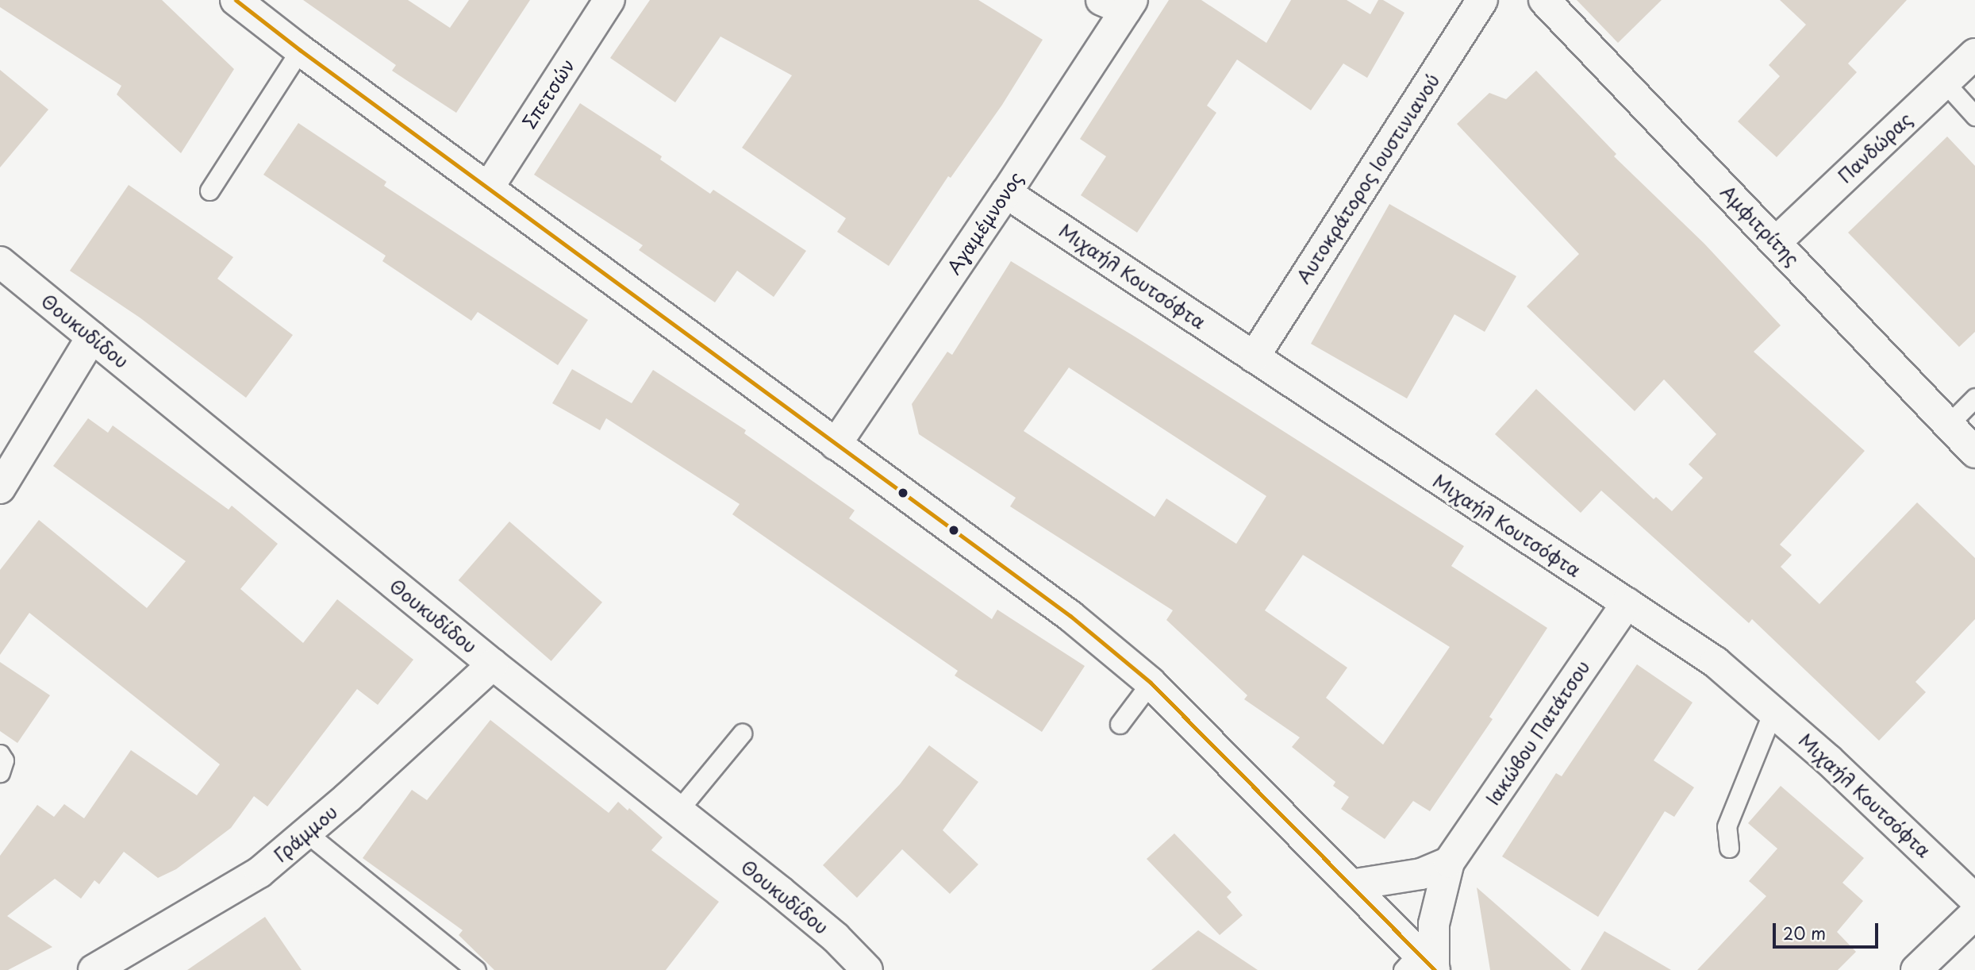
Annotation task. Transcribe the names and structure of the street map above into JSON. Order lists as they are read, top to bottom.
{
  "streets": {
    "street": [
      "Σπετσών",
      "Πανδώρας",
      "Αυτοκράτορος Ιουστινιανού",
      "Αγαμέμνονος",
      "Αμφιτρίτης",
      "Μιχαήλ Κουτσόφτα",
      "Θουκυδίδου",
      "Ιακώβου Πατάτσου",
      "Γράμμου"
    ]
  },
  "crossings": [
    ["Πανδώρας", "Αμφιτρίτης"],
    ["Αυτοκράτορος Ιουστινιανού", "Μιχαήλ Κουτσόφτα"],
    ["Αγαμέμνονος", "Μιχαήλ Κουτσόφτα"],
    ["Μιχαήλ Κουτσόφτα", "Ιακώβου Πατάτσου"],
    ["Θουκυδίδου", "Γράμμου"]
  ],
  "scale_bar": "20 m"
}
